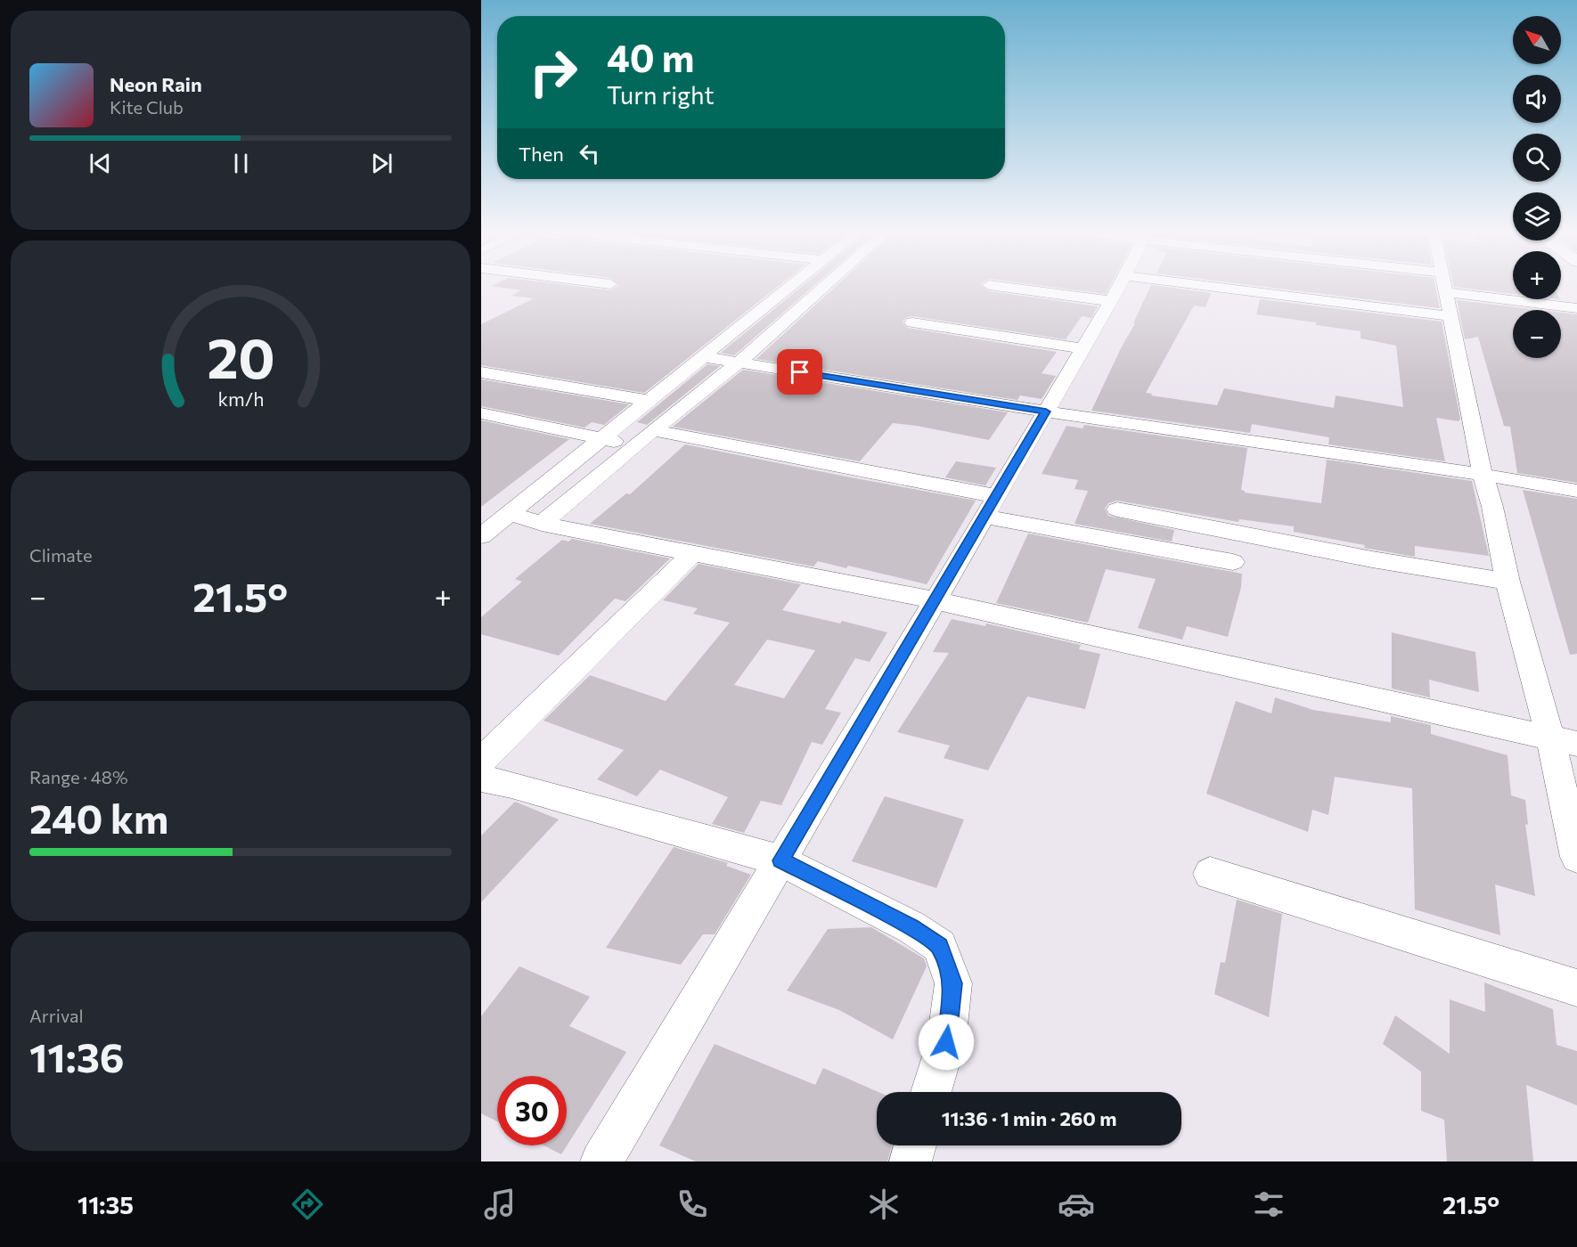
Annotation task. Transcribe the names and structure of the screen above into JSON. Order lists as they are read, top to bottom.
{
  "north": "top left",
  "page": {
    "map_buttons": ["+", "−"],
    "turn": ["40 m", "Turn right"],
    "song": ["Neon Rain", "Kite Club"],
    "then": "Then",
    "tile": [
      "Climate",
      ["Range · 48%", "240 km"],
      ["Arrival", "11:36"]
    ],
    "heat": ["−", "21.5°", "+"],
    "limit": "30",
    "trip": "11:36 · 1 min · 260 m",
    "tabs": ["11:35", "21.5°"],
    "gauge": ["20", "km/h"]
  }
}
